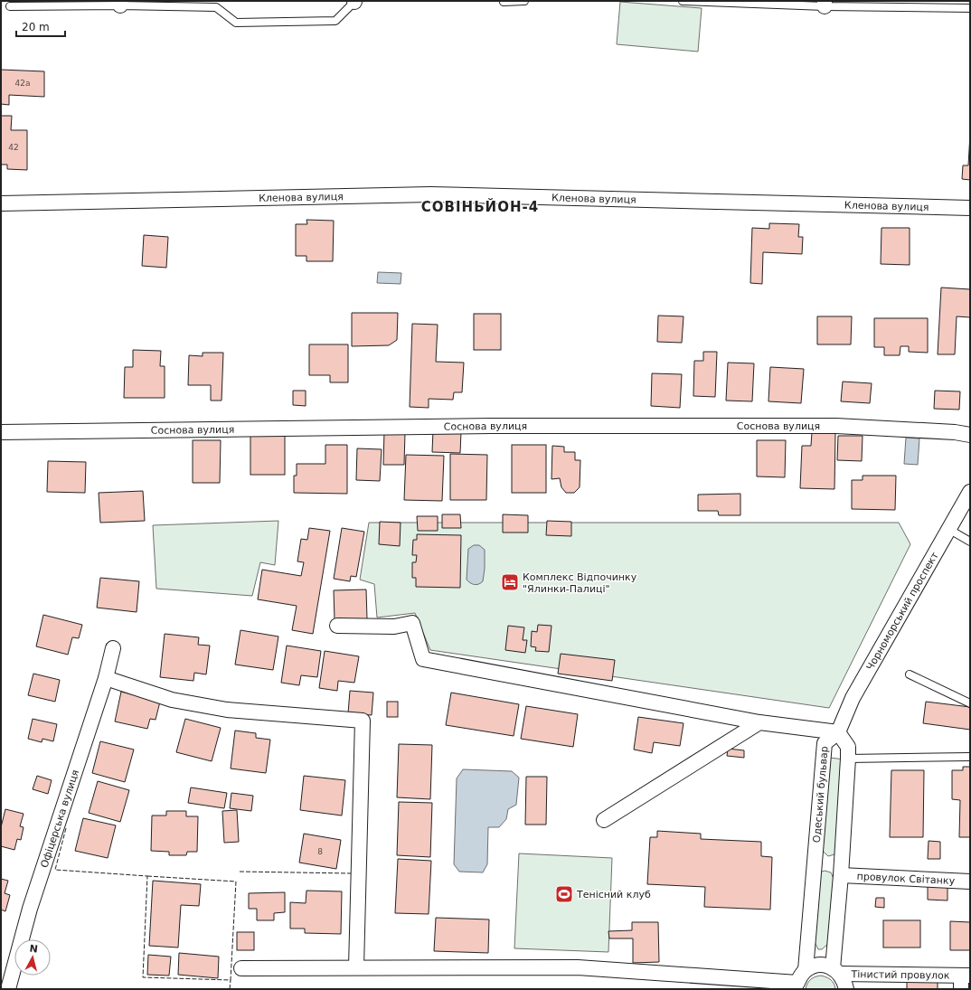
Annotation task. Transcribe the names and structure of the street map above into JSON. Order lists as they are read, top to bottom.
{
  "streets": {
    "street": [
      "Кленова вулиця",
      "Соснова вулиця",
      "Чорноморський проспект",
      "Одеський бульвар",
      "Офіцерська вулиця",
      "провулок Світанку",
      "Тінистий провулок"
    ]
  },
  "crossings": [
    ["Чорноморський проспект", "Одеський бульвар"],
    ["Одеський бульвар", "провулок Світанку"],
    ["Одеський бульвар", "Тінистий провулок"]
  ],
  "districts": ["СОВІНЬЙОН-4"],
  "places": {
    "hotel": ["Комплекс Відпочинку \"Ялинки-Палиці\""],
    "sports": ["Тенісний клуб"]
  },
  "house_numbers": ["42а", "42", "8"],
  "scale_bar": "20 m",
  "north": "top"
}
